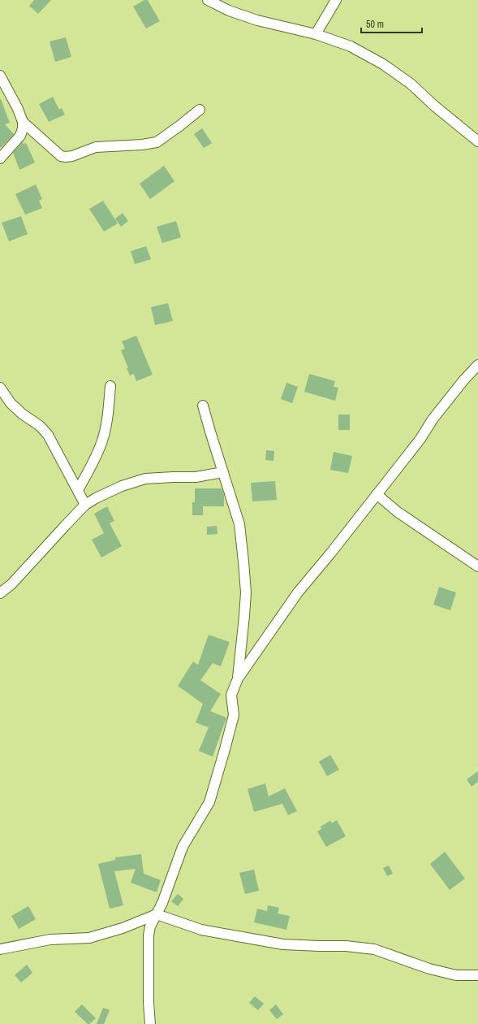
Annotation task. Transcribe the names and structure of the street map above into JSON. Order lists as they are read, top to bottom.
{
  "scale_bar": "50 m"
}
